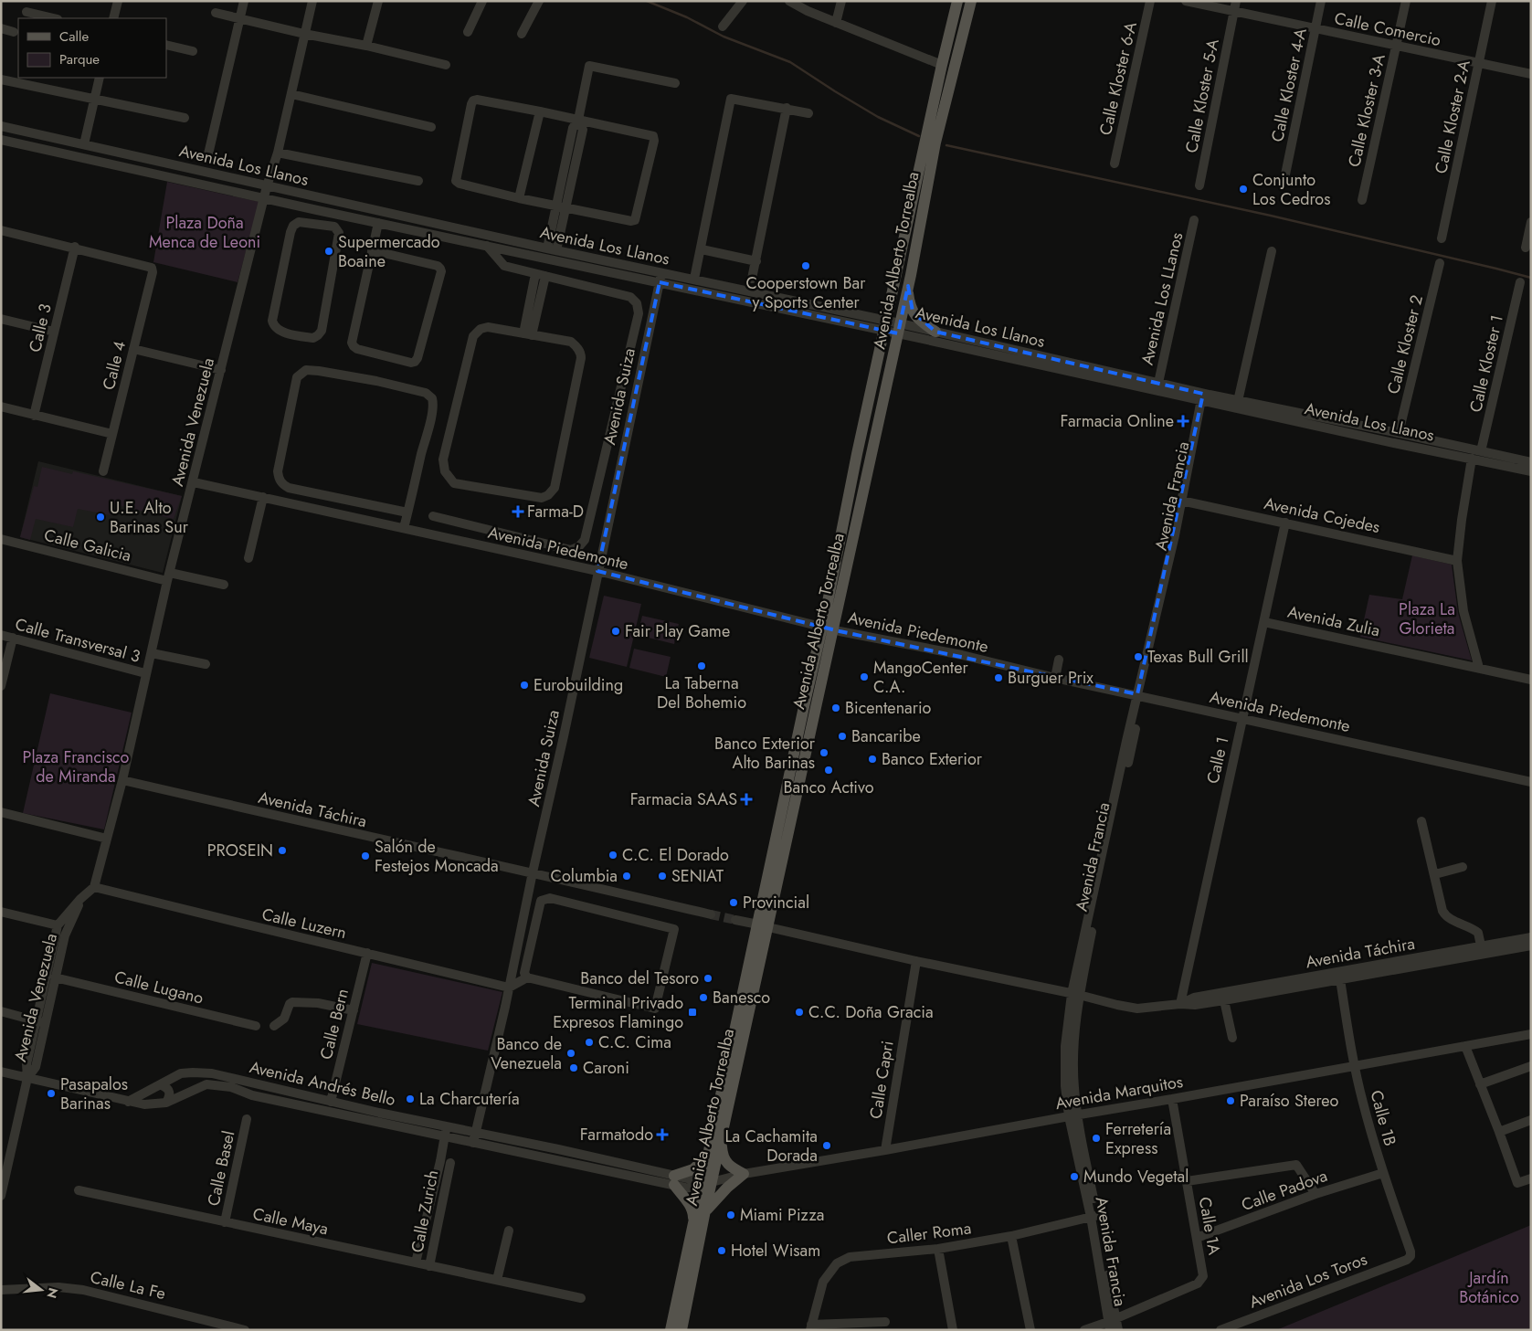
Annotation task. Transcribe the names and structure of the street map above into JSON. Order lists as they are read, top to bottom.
{
  "streets": {
    "main road": ["Avenida Alberto Torrealba"],
    "street": [
      "Calle Comercio",
      "Calle Kloster 6-A",
      "Calle Kloster 4-A",
      "Calle Kloster 5-A",
      "Calle Kloster 3-A",
      "Calle Kloster 2-A",
      "Avenida Los Llanos",
      "Avenida Los LLanos",
      "Calle 3",
      "Calle Kloster 2",
      "Calle Kloster 1",
      "Calle 4",
      "Avenida Suiza",
      "Avenida Venezuela",
      "Avenida Francia",
      "Avenida Cojedes",
      "Calle Galicia",
      "Avenida Piedemonte",
      "Avenida Zulia",
      "Calle Transversal 3",
      "Calle 1",
      "Avenida Táchira",
      "Calle Luzern",
      "Calle Lugano",
      "Calle Bern",
      "Calle Capri",
      "Avenida Andrés Bello",
      "Avenida Marquitos",
      "Calle 1B",
      "Calle Basel",
      "Calle Padova",
      "Calle Zurich",
      "Calle Maya",
      "Calle 1A",
      "Caller Roma",
      "Avenida Los Toros",
      "Calle La Fe"
    ]
  },
  "crossings": [
    ["Calle Comercio", "Calle Kloster 4-A"],
    ["Calle Comercio", "Calle Kloster 5-A"],
    ["Calle Comercio", "Calle Kloster 3-A"],
    ["Calle Comercio", "Calle Kloster 2-A"],
    ["Avenida Los Llanos", "Avenida Alberto Torrealba"],
    ["Avenida Los Llanos", "Avenida Los LLanos"],
    ["Avenida Los Llanos", "Calle Kloster 2"],
    ["Avenida Los Llanos", "Calle Kloster 1"],
    ["Avenida Los Llanos", "Avenida Suiza"],
    ["Avenida Los Llanos", "Avenida Venezuela"],
    ["Avenida Los Llanos", "Avenida Francia"],
    ["Avenida Alberto Torrealba", "Avenida Piedemonte"],
    ["Avenida Alberto Torrealba", "Avenida Andrés Bello"],
    ["Avenida Alberto Torrealba", "Avenida Marquitos"],
    ["Calle 3", "Calle 4"],
    ["Avenida Suiza", "Avenida Piedemonte"],
    ["Avenida Suiza", "Avenida Táchira"],
    ["Avenida Suiza", "Calle Luzern"],
    ["Avenida Suiza", "Avenida Andrés Bello"],
    ["Avenida Venezuela", "Calle Galicia"],
    ["Avenida Venezuela", "Avenida Piedemonte"],
    ["Avenida Venezuela", "Calle Transversal 3"],
    ["Avenida Venezuela", "Avenida Táchira"],
    ["Avenida Venezuela", "Calle Luzern"],
    ["Avenida Venezuela", "Calle Lugano"],
    ["Avenida Venezuela", "Avenida Andrés Bello"],
    ["Avenida Francia", "Avenida Cojedes"],
    ["Avenida Francia", "Avenida Piedemonte"],
    ["Avenida Francia", "Avenida Marquitos"],
    ["Avenida Francia", "Calle 1A"],
    ["Avenida Francia", "Caller Roma"],
    ["Avenida Cojedes", "Calle 1"],
    ["Avenida Piedemonte", "Calle 1"],
    ["Avenida Zulia", "Calle 1"],
    ["Calle Luzern", "Calle Bern"],
    ["Calle Bern", "Avenida Andrés Bello"],
    ["Calle Capri", "Avenida Marquitos"],
    ["Avenida Andrés Bello", "Avenida Marquitos"],
    ["Avenida Marquitos", "Calle 1B"],
    ["Avenida Marquitos", "Calle 1A"],
    ["Calle 1B", "Calle Padova"],
    ["Calle 1B", "Avenida Los Toros"],
    ["Calle Basel", "Calle Maya"],
    ["Calle Padova", "Calle 1A"],
    ["Calle Zurich", "Calle Maya"]
  ],
  "parks": [
    "Plaza Doña Menca de Leoni",
    "Plaza La Glorieta",
    "Plaza Francisco de Miranda",
    "Jardín Botánico"
  ],
  "places": {
    "other": [
      "Conjunto Los Cedros",
      "Supermercado Boaine",
      "Cooperstown Bar y Sports Center",
      "U.E. Alto Barinas Sur",
      "Fair Play Game",
      "Texas Bull Grill",
      "La Taberna Del Bohemio",
      "MangoCenter C.A.",
      "Burguer Prix",
      "Eurobuilding",
      "Bicentenario",
      "Bancaribe",
      "Banco Exterior Alto Barinas",
      "Banco Exterior",
      "Banco Activo",
      "PROSEIN",
      "C.C. El Dorado",
      "Salón de Festejos Moncada",
      "Columbia",
      "SENIAT",
      "Provincial",
      "Banco del Tesoro",
      "Banesco",
      "C.C. Doña Gracia",
      "C.C. Cima",
      "Banco de Venezuela",
      "Caroni",
      "Pasapalos Barinas",
      "La Charcutería",
      "Paraíso Stereo",
      "Ferretería Express",
      "La Cachamita Dorada",
      "Mundo Vegetal",
      "Miami Pizza",
      "Hotel Wisam"
    ],
    "health": [
      "Farmacia Online",
      "Farma-D",
      "Farmacia SAAS",
      "Farmatodo"
    ],
    "transit": ["Terminal Privado Expresos Flamingo"]
  },
  "legend": ["Calle", "Parque"],
  "north": "right"
}
